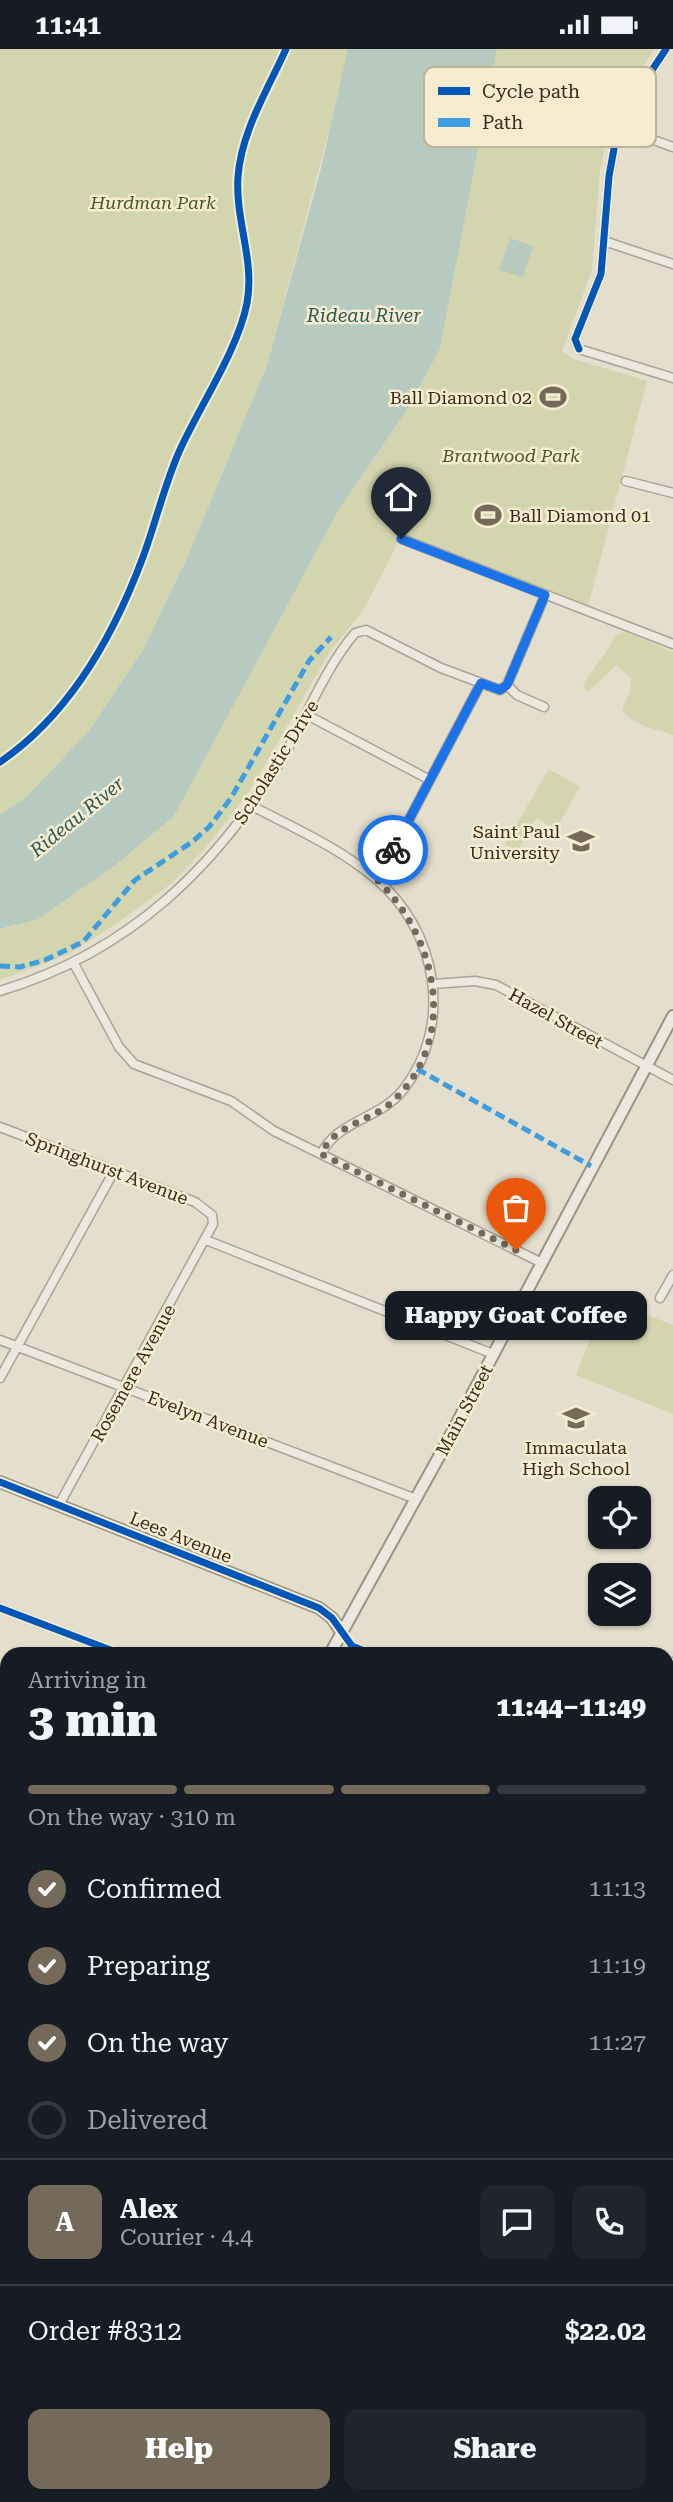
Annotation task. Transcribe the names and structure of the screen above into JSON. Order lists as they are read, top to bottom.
{
  "streets": {
    "main road": ["Main Street", "Lees Avenue"],
    "street": [
      "Scholastic Drive",
      "Hazel Street",
      "Springhurst Avenue",
      "Rosemere Avenue",
      "Evelyn Avenue"
    ]
  },
  "crossings": [
    ["Hazel Street", "Main Street"],
    ["Springhurst Avenue", "Rosemere Avenue"],
    ["Rosemere Avenue", "Evelyn Avenue"],
    ["Rosemere Avenue", "Lees Avenue"],
    ["Main Street", "Evelyn Avenue"],
    ["Main Street", "Lees Avenue"]
  ],
  "water": ["Rideau River"],
  "parks": ["Hurdman Park", "Brantwood Park"],
  "places": {
    "sports": ["Ball Diamond 02", "Ball Diamond 01"],
    "school or university": ["Saint Paul University", "Immaculata High School"],
    "other": ["Happy Goat Coffee"]
  },
  "legend": ["Cycle path", "Path"],
  "page": {
    "status": "11:41",
    "bubble": "Happy Goat Coffee",
    "heading": ["3 min", "Arriving in", "11:44–11:49"],
    "panel": [
      "Alex",
      "Courier · 4.4",
      "Order #8312",
      "$22.02"
    ],
    "bar": "On the way · 310 m",
    "list": [
      ["Confirmed", "11:13"],
      ["Preparing", "11:19"],
      ["On the way", "11:27"],
      "Delivered"
    ],
    "round": "A",
    "buttons": ["Help", "Share"]
  }
}
